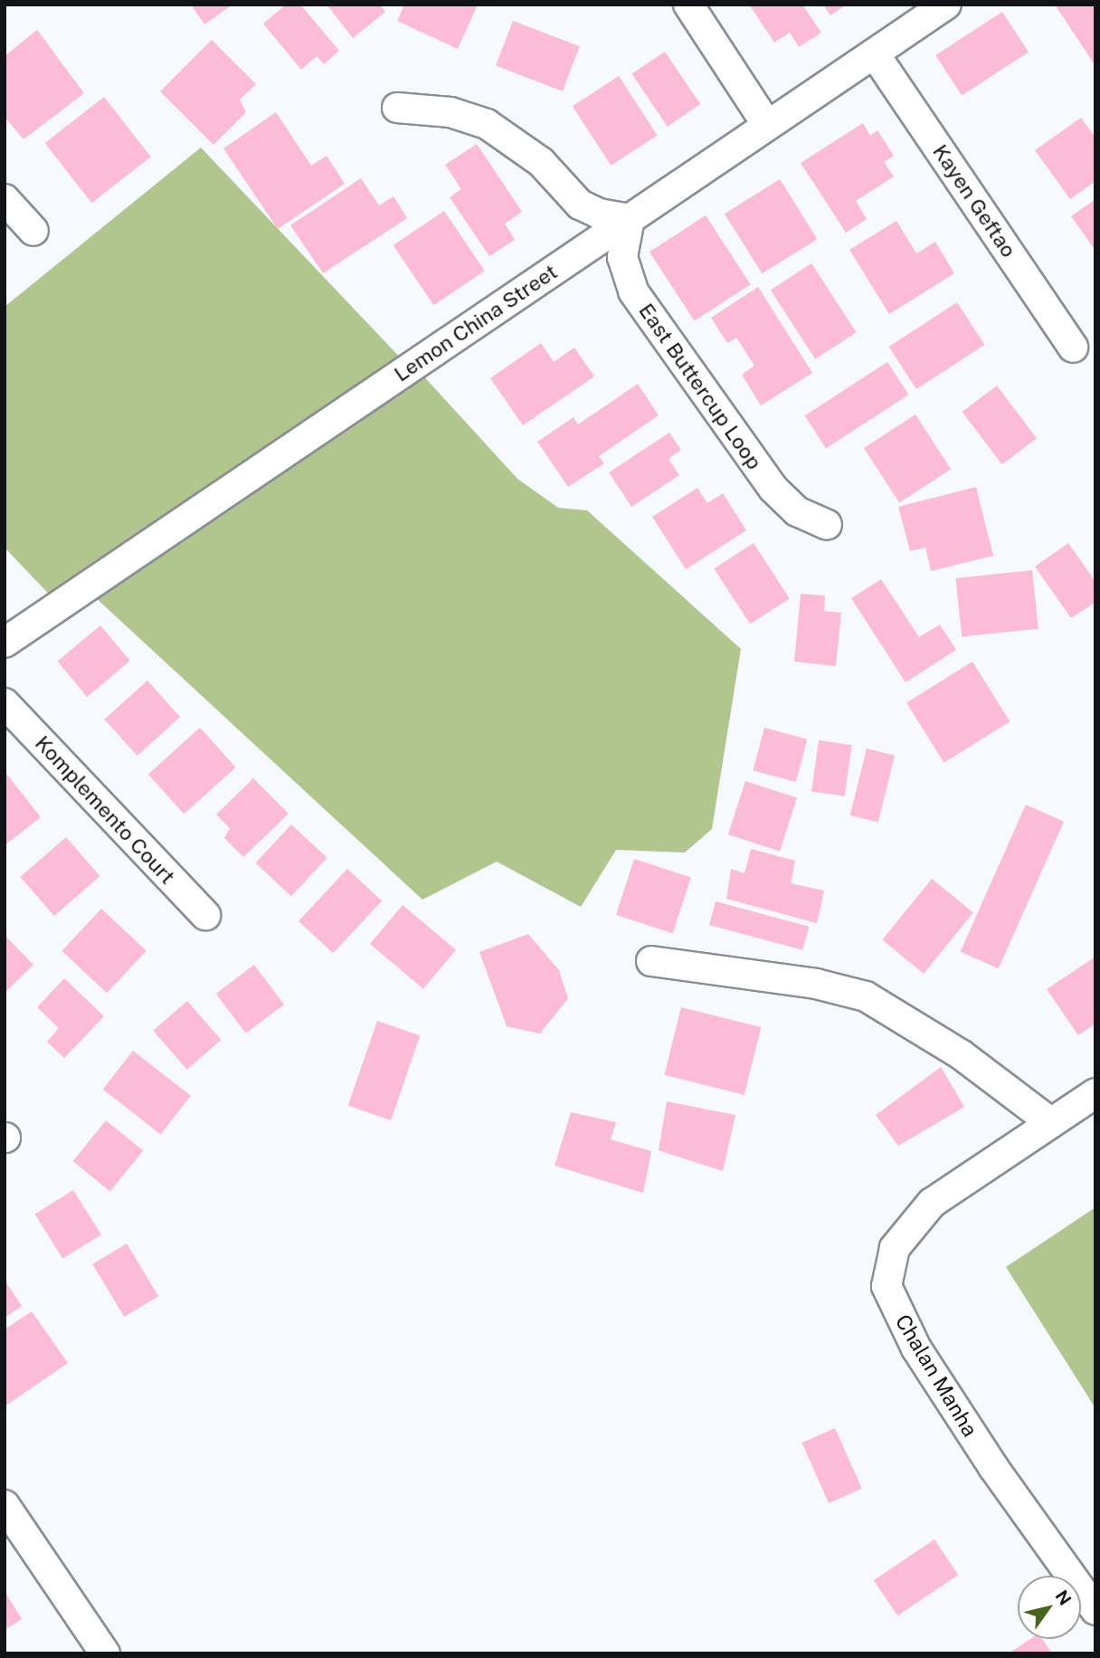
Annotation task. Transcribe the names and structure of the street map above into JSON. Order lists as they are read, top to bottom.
{
  "streets": {
    "street": [
      "Kayen Geftao",
      "Lemon China Street",
      "East Buttercup Loop",
      "Komplemento Court",
      "Chalan Manha"
    ]
  },
  "crossings": [
    ["Kayen Geftao", "Lemon China Street"],
    ["Lemon China Street", "East Buttercup Loop"]
  ],
  "north": "top right"
}
